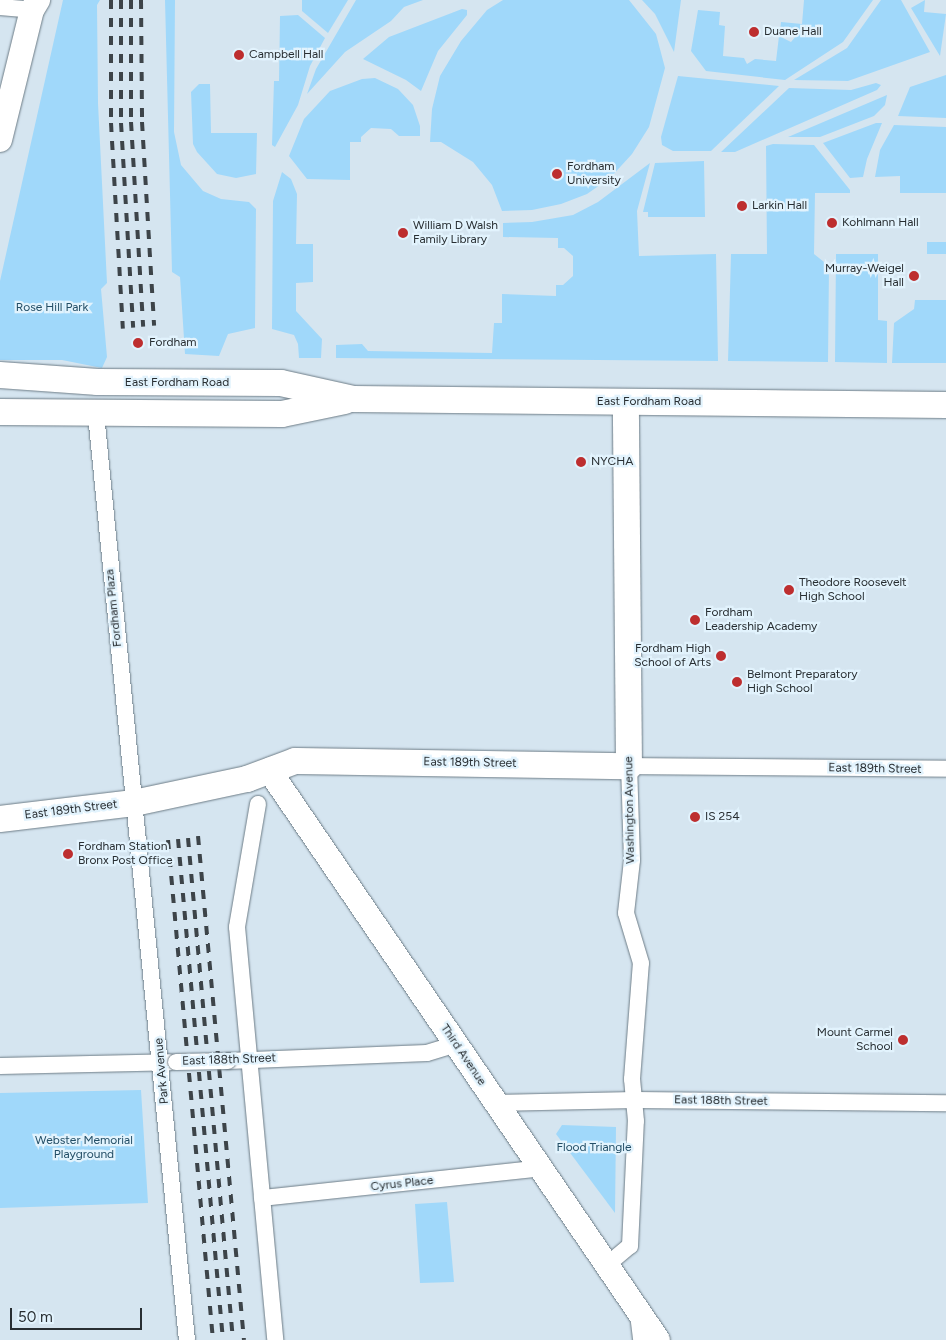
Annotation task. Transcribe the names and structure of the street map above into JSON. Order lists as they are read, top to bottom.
{
  "streets": {
    "main road": [
      "East Fordham Road",
      "East 189th Street",
      "Washington Avenue",
      "Third Avenue"
    ],
    "street": [
      "Fordham Plaza",
      "East 188th Street",
      "Park Avenue",
      "Cyrus Place"
    ]
  },
  "crossings": [
    ["East Fordham Road", "Fordham Plaza"],
    ["East Fordham Road", "Washington Avenue"],
    ["Fordham Plaza", "East 189th Street"],
    ["Fordham Plaza", "Park Avenue"],
    ["East 189th Street", "Washington Avenue"],
    ["East 189th Street", "Third Avenue"],
    ["East 189th Street", "Park Avenue"],
    ["Washington Avenue", "Third Avenue"],
    ["Washington Avenue", "East 188th Street"],
    ["Third Avenue", "East 188th Street"],
    ["Third Avenue", "Cyrus Place"],
    ["East 188th Street", "Park Avenue"]
  ],
  "parks": ["Rose Hill Park", "Webster Memorial Playground", "Flood Triangle"],
  "places": [
    "Duane Hall",
    "Campbell Hall",
    "Fordham University",
    "Larkin Hall",
    "Kohlmann Hall",
    "William D Walsh Family Library",
    "Murray-Weigel Hall",
    "Fordham",
    "NYCHA",
    "Theodore Roosevelt High School",
    "Fordham Leadership Academy",
    "Fordham High School of Arts",
    "Belmont Preparatory High School",
    "IS 254",
    "Fordham Station Bronx Post Office",
    "Mount Carmel School"
  ],
  "scale_bar": "50 m"
}
